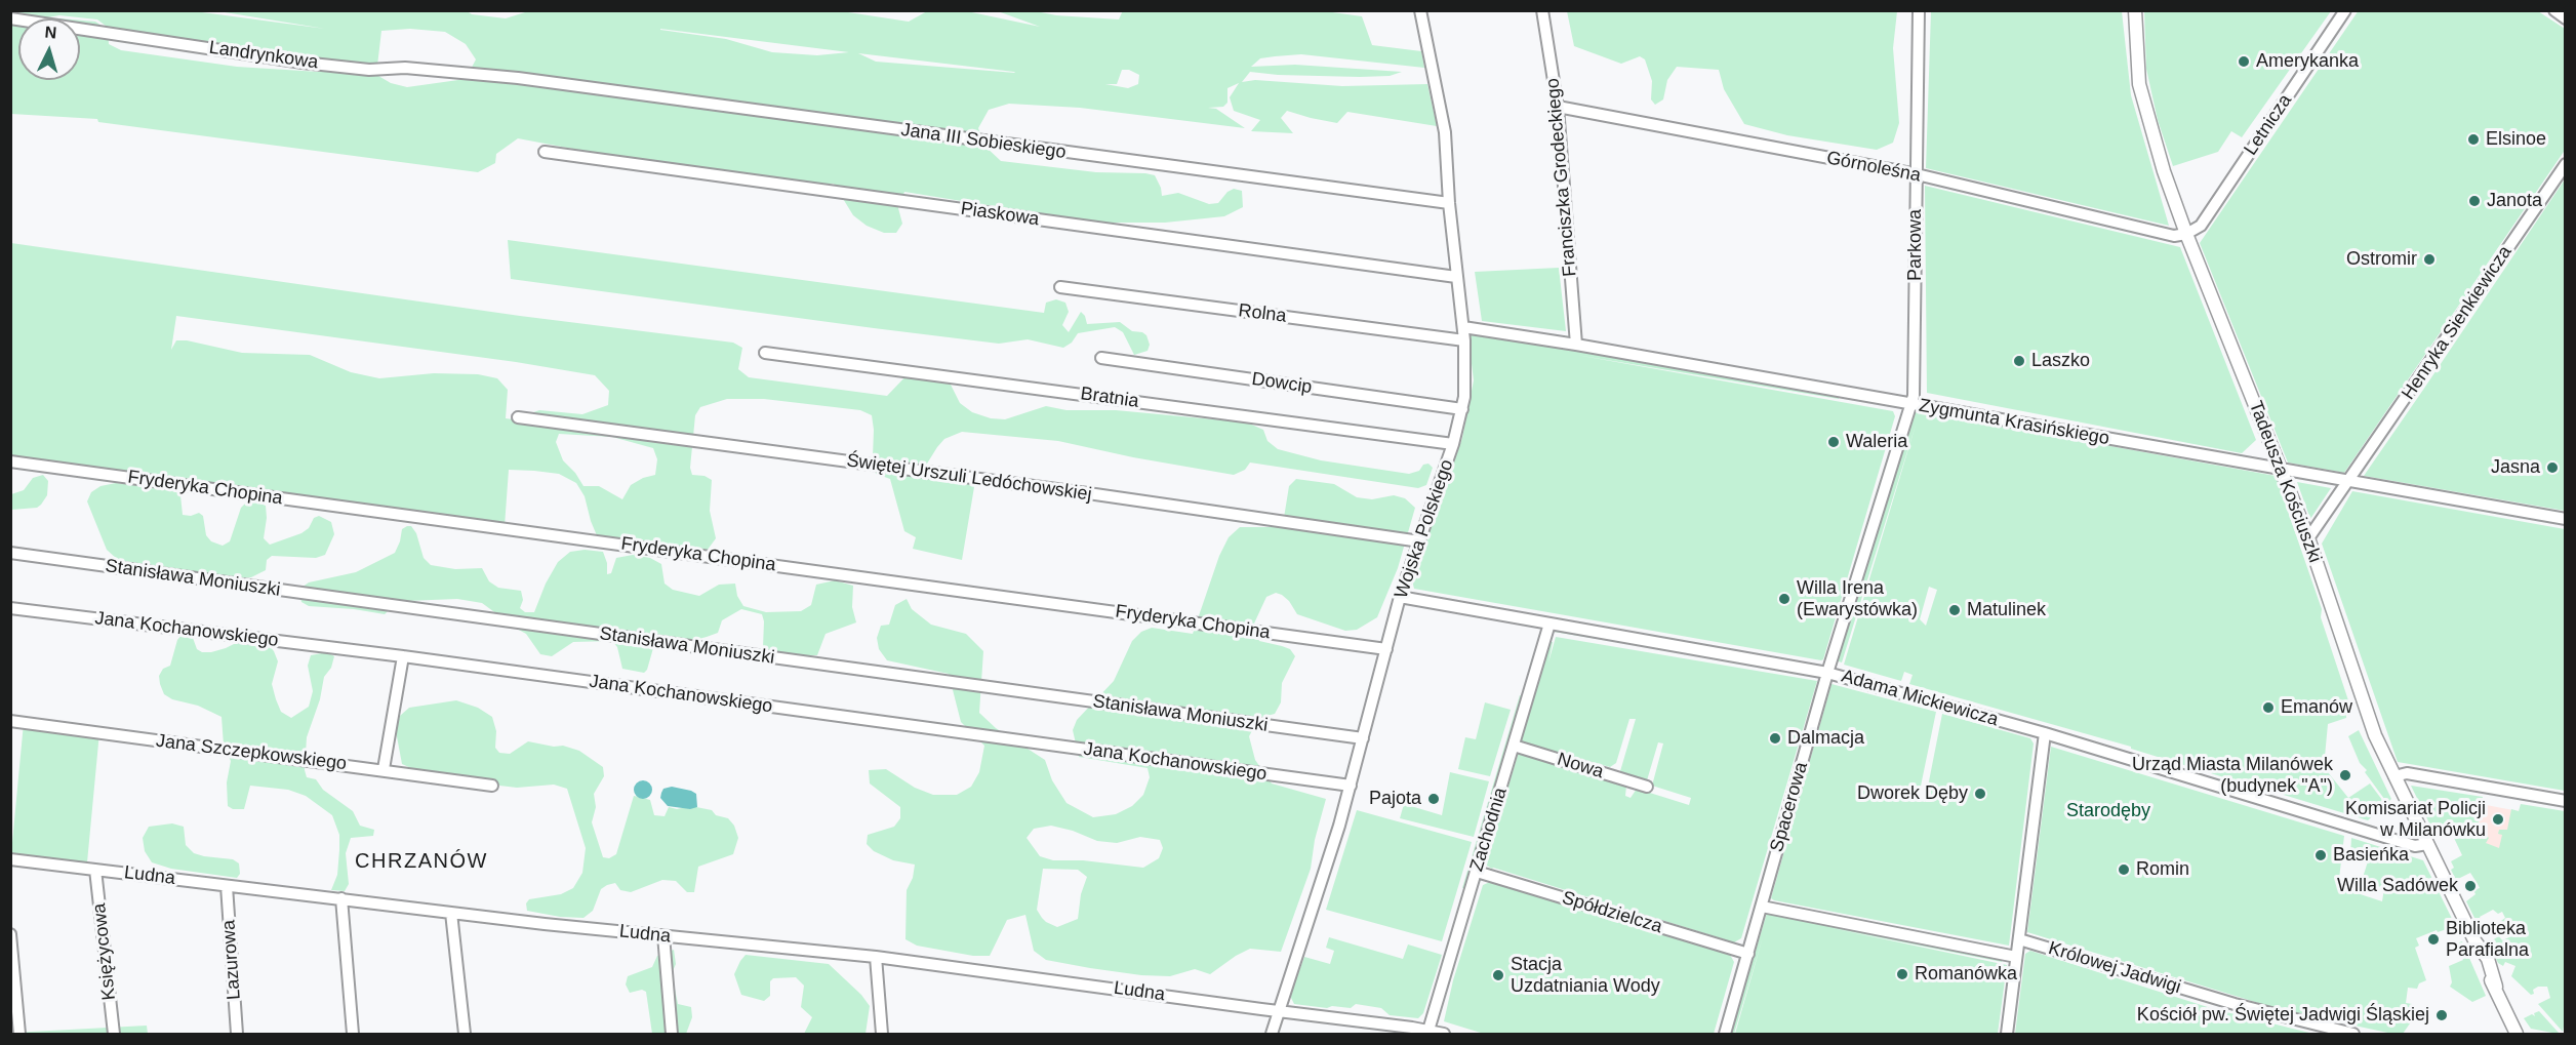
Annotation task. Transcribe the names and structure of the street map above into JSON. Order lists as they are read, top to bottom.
{
  "streets": {
    "street": [
      "Landrynkowa",
      "Letnicza",
      "Jana III Sobieskiego",
      "Górnoleśna",
      "Franciszka Grodeckiego",
      "Piaskowa",
      "Parkowa",
      "Rolna",
      "Henryka Sienkiewicza",
      "Dowcip",
      "Bratnia",
      "Zygmunta Krasińskiego",
      "Świętej Urszuli Ledóchowskiej",
      "Tadeusza Kościuszki",
      "Fryderyka Chopina",
      "Wojska Polskiego",
      "Stanisława Moniuszki",
      "Jana Kochanowskiego",
      "Adama Mickiewicza",
      "Jana Szczepkowskiego",
      "Nowa",
      "Spacerowa",
      "Zachodnia",
      "Ludna",
      "Spółdzielcza",
      "Księżycowa",
      "Lazurowa",
      "Królowej Jadwigi"
    ]
  },
  "crossings": [
    ["Landrynkowa", "Jana III Sobieskiego"],
    ["Letnicza", "Górnoleśna"],
    ["Letnicza", "Tadeusza Kościuszki"],
    ["Jana III Sobieskiego", "Wojska Polskiego"],
    ["Górnoleśna", "Franciszka Grodeckiego"],
    ["Górnoleśna", "Parkowa"],
    ["Górnoleśna", "Tadeusza Kościuszki"],
    ["Franciszka Grodeckiego", "Zygmunta Krasińskiego"],
    ["Piaskowa", "Wojska Polskiego"],
    ["Parkowa", "Zygmunta Krasińskiego"],
    ["Parkowa", "Spacerowa"],
    ["Rolna", "Wojska Polskiego"],
    ["Henryka Sienkiewicza", "Zygmunta Krasińskiego"],
    ["Henryka Sienkiewicza", "Tadeusza Kościuszki"],
    ["Dowcip", "Wojska Polskiego"],
    ["Bratnia", "Wojska Polskiego"],
    ["Zygmunta Krasińskiego", "Tadeusza Kościuszki"],
    ["Zygmunta Krasińskiego", "Wojska Polskiego"],
    ["Zygmunta Krasińskiego", "Spacerowa"],
    ["Świętej Urszuli Ledóchowskiej", "Wojska Polskiego"],
    ["Tadeusza Kościuszki", "Adama Mickiewicza"],
    ["Fryderyka Chopina", "Wojska Polskiego"],
    ["Wojska Polskiego", "Stanisława Moniuszki"],
    ["Wojska Polskiego", "Jana Kochanowskiego"],
    ["Wojska Polskiego", "Adama Mickiewicza"],
    ["Wojska Polskiego", "Ludna"],
    ["Adama Mickiewicza", "Spacerowa"],
    ["Adama Mickiewicza", "Zachodnia"],
    ["Nowa", "Zachodnia"],
    ["Spacerowa", "Spółdzielcza"],
    ["Zachodnia", "Ludna"],
    ["Zachodnia", "Spółdzielcza"],
    ["Ludna", "Księżycowa"],
    ["Ludna", "Lazurowa"]
  ],
  "districts": ["CHRZANÓW"],
  "parks": ["Starodęby"],
  "places": [
    "Amerykanka",
    "Elsinoe",
    "Janota",
    "Ostromir",
    "Laszko",
    "Waleria",
    "Jasna",
    "Willa Irena (Ewarystówka)",
    "Matulinek",
    "Emanów",
    "Dalmacja",
    "Urząd Miasta Milanówek (budynek \"A\")",
    "Dworek Dęby",
    "Pajota",
    "Komisariat Policji w Milanówku",
    "Basieńka",
    "Romin",
    "Willa Sadówek",
    "Biblioteka Parafialna",
    "Romanówka",
    "Stacja Uzdatniania Wody",
    "Kościół pw. Świętej Jadwigi Śląskiej"
  ],
  "north": "top"
}
